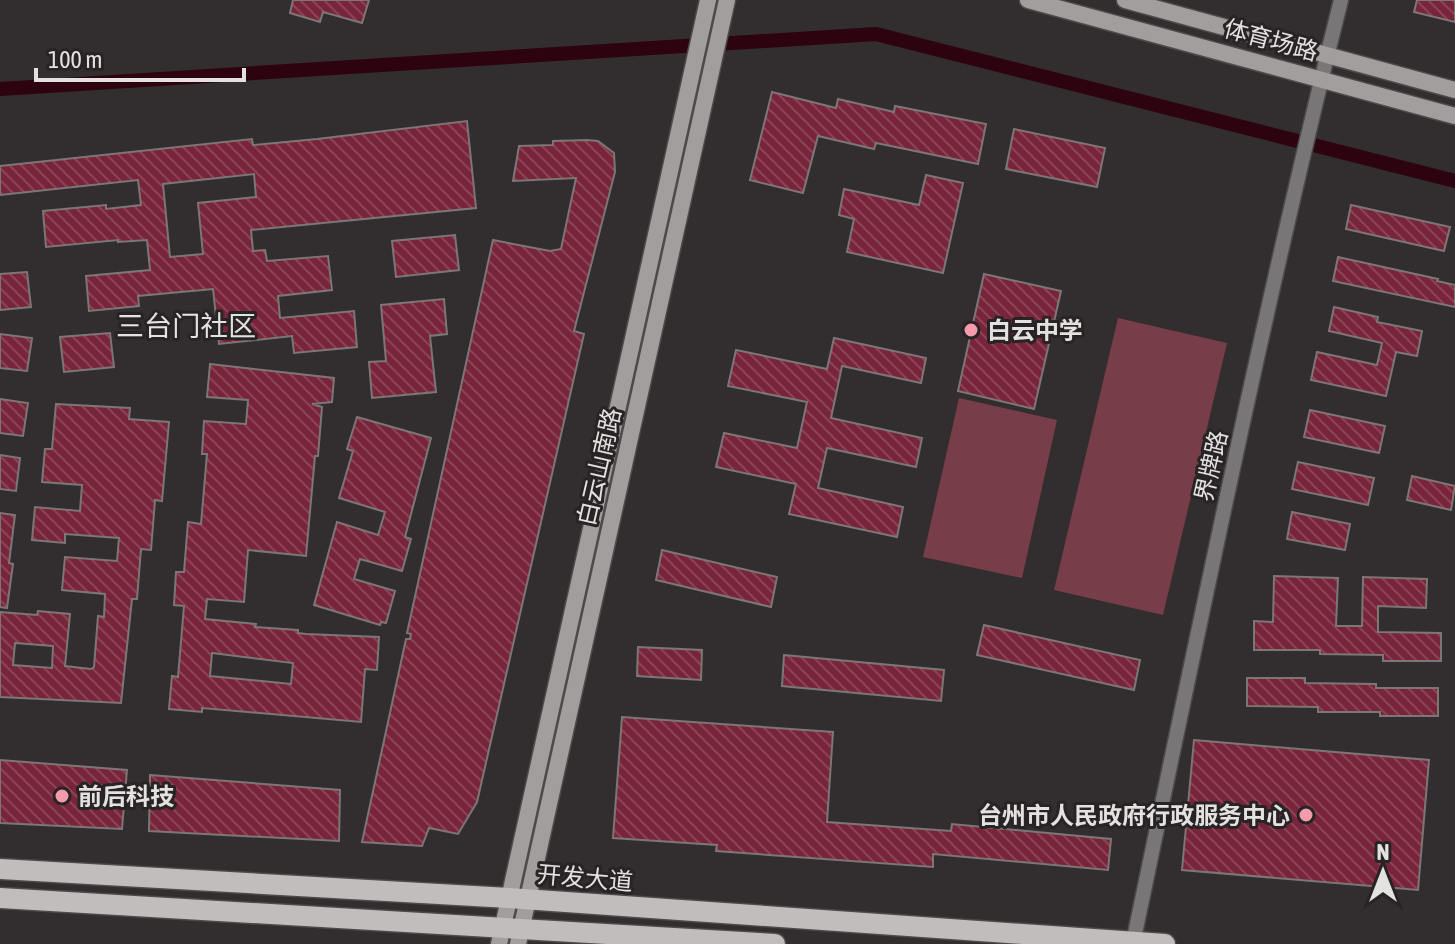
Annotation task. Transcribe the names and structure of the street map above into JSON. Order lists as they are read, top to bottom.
{
  "streets": {
    "main road": ["体育场路", "白云山南路", "开发大道"],
    "street": ["界牌路"]
  },
  "crossings": [
    ["体育场路", "界牌路"],
    ["界牌路", "开发大道"],
    ["白云山南路", "开发大道"]
  ],
  "districts": ["三台门社区"],
  "places": ["白云中学", "前后科技", "台州市人民政府行政服务中心"],
  "scale_bar": "100 m",
  "north": "top"
}
